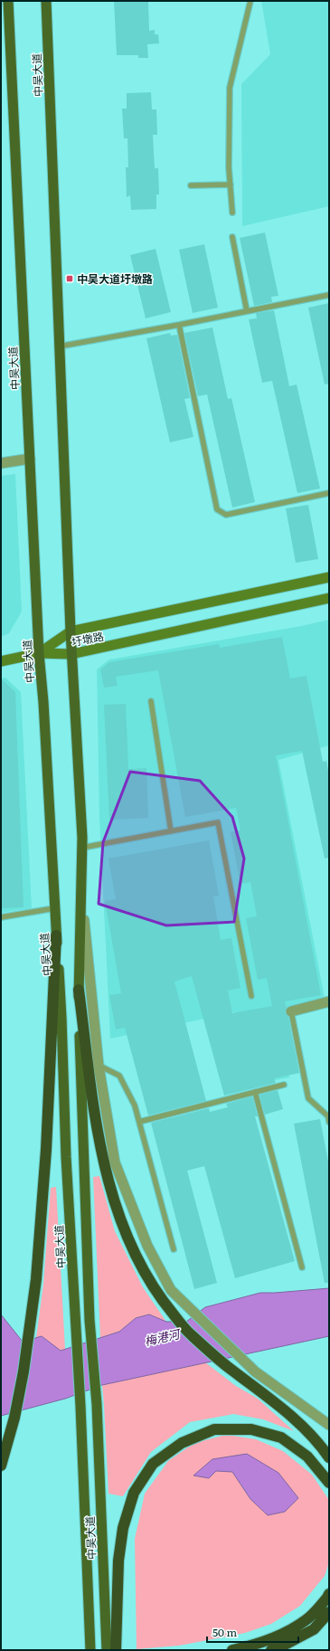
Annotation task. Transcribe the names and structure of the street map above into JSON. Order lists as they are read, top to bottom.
{
  "streets": {
    "main road": ["中吴大道", "圩墩路"]
  },
  "crossings": [
    ["中吴大道", "圩墩路"]
  ],
  "water": ["梅港河"],
  "places": {
    "transit": ["中吴大道圩墩路"]
  },
  "scale_bar": "50 m"
}
